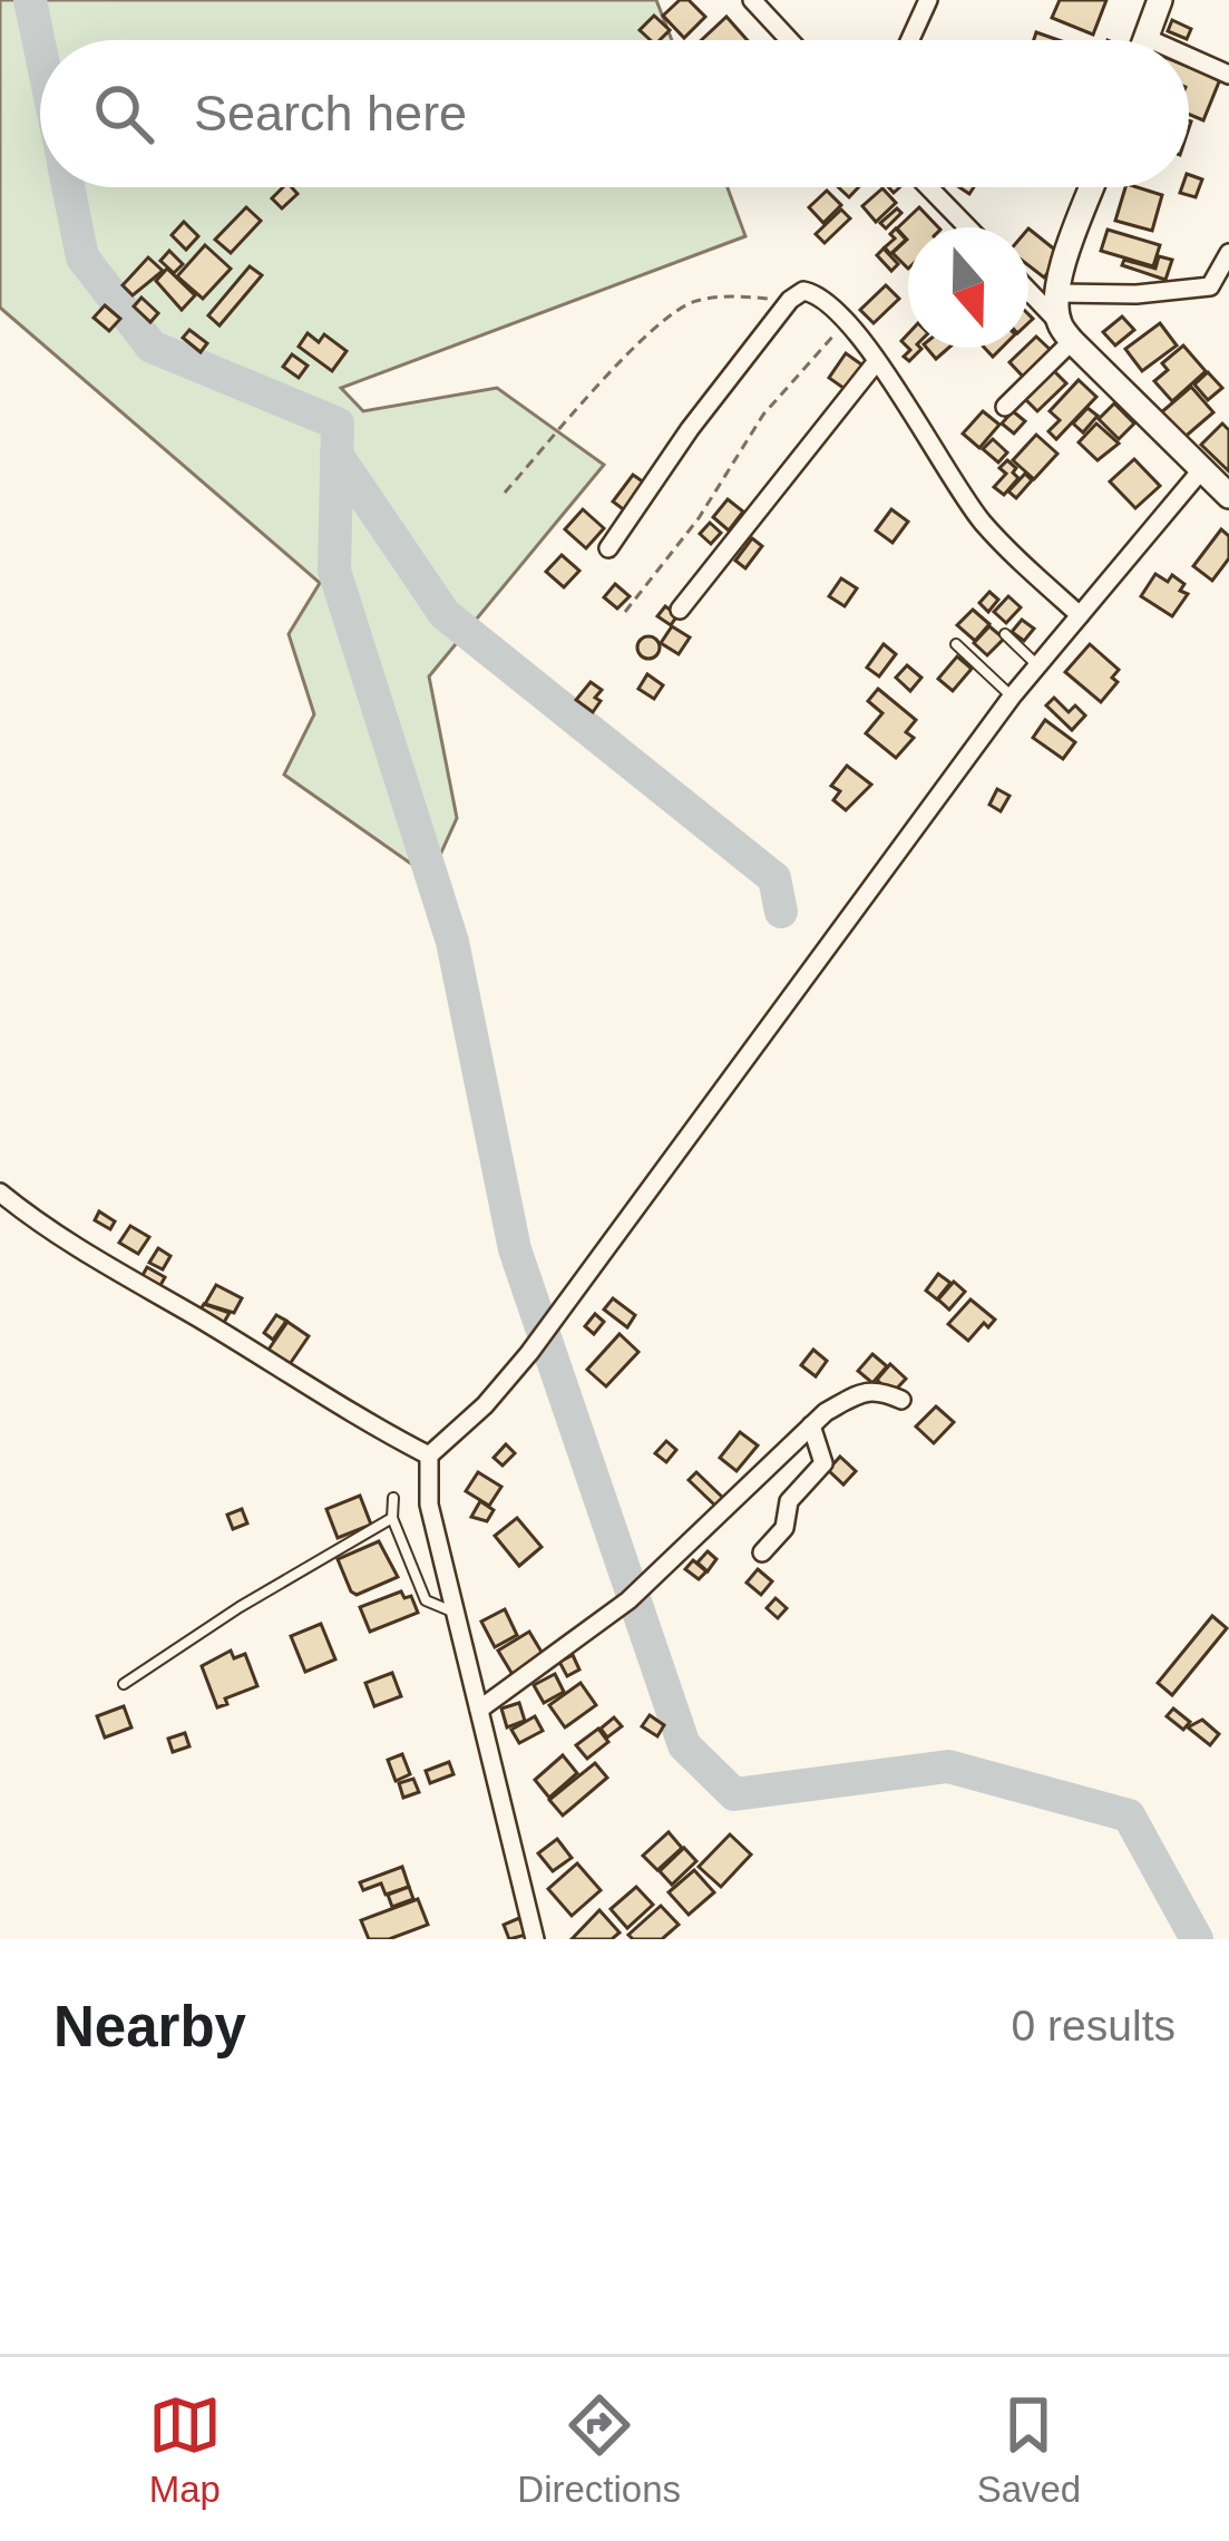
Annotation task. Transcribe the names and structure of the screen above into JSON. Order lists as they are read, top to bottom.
{
  "north": "bottom",
  "page": {
    "search": "Search here",
    "heading": ["Nearby", "0 results"],
    "nav": ["Map", "Directions", "Saved"]
  }
}
